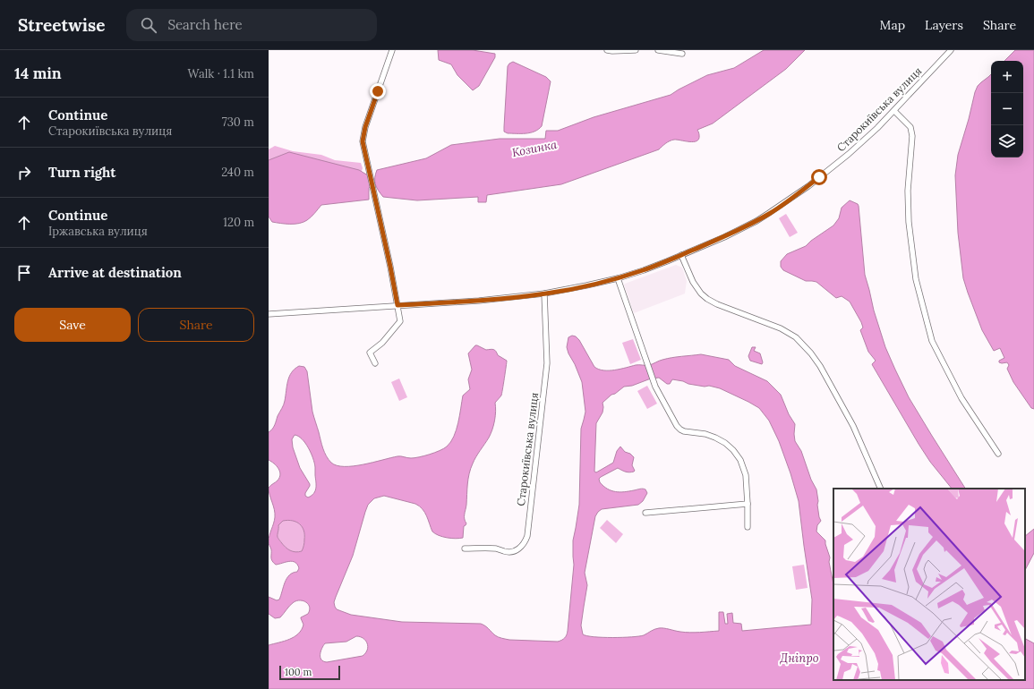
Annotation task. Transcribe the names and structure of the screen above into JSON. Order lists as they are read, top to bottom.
{
  "streets": {
    "street": ["Старокиївська вулиця"]
  },
  "water": ["Козинка", "Дніпро"],
  "scale_bar": "100 m",
  "page": {
    "header": "Streetwise",
    "search": "Search here",
    "nav": ["Map", "Layers", "Share"],
    "heading": ["14 min", "Walk · 1.1 km"],
    "map_buttons": ["+", "−"],
    "list": [
      ["Continue", "Старокиївська вулиця", "730 m"],
      ["Turn right", "240 m"],
      ["Continue", "Іржавська вулиця", "120 m"],
      "Arrive at destination"
    ],
    "buttons": ["Save", "Share"],
    "scale": "100 m"
  }
}
